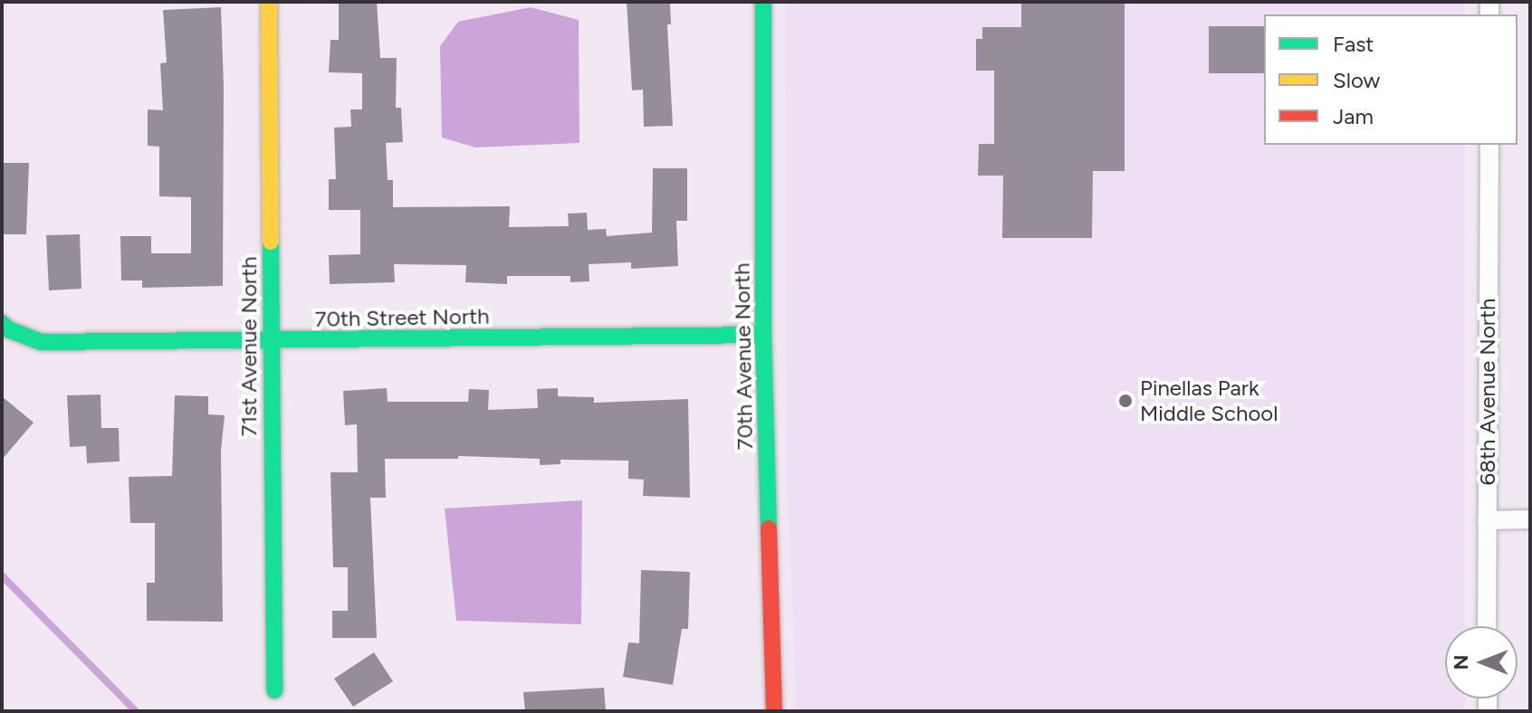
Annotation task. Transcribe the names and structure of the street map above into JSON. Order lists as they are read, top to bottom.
{
  "streets": {
    "street": [
      "70th Street North",
      "71st Avenue North",
      "70th Avenue North",
      "68th Avenue North"
    ]
  },
  "crossings": [
    ["70th Street North", "71st Avenue North"],
    ["70th Street North", "70th Avenue North"]
  ],
  "places": ["Pinellas Park Middle School"],
  "legend": ["Fast", "Slow", "Jam"],
  "north": "left"
}
